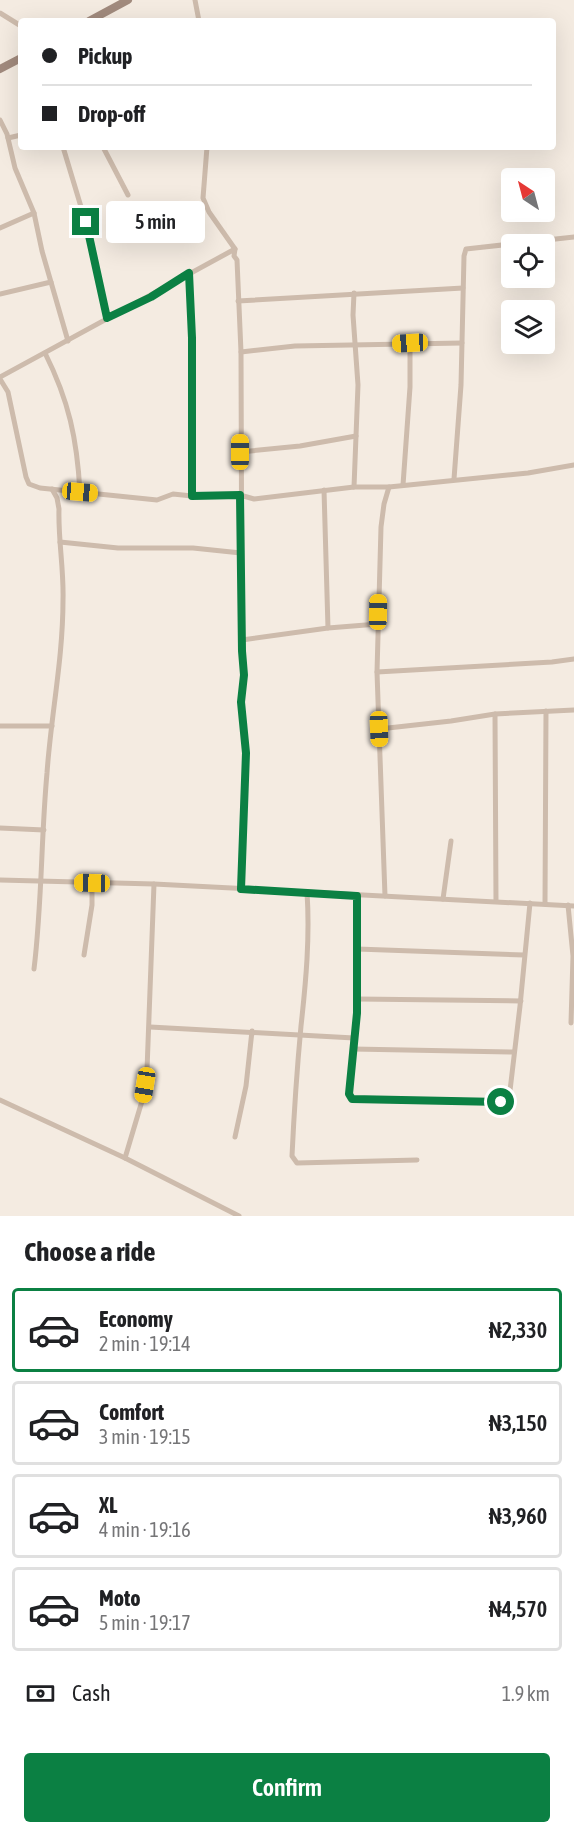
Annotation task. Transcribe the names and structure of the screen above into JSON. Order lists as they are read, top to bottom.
{
  "north": "top left",
  "page": {
    "banner": ["Pickup", "Drop-off"],
    "bubble": "5 min",
    "heading": "Choose a ride",
    "list": [
      {
        "name": "Economy",
        "note": "2 min · 19:14",
        "value": "₦2,330"
      },
      {
        "name": "Comfort",
        "note": "3 min · 19:15",
        "value": "₦3,150"
      },
      {
        "name": "XL",
        "note": "4 min · 19:16",
        "value": "₦3,960"
      },
      {
        "name": "Moto",
        "note": "5 min · 19:17",
        "value": "₦4,570"
      }
    ],
    "pay": ["Cash", "1.9 km"],
    "buttons": "Confirm"
  }
}
